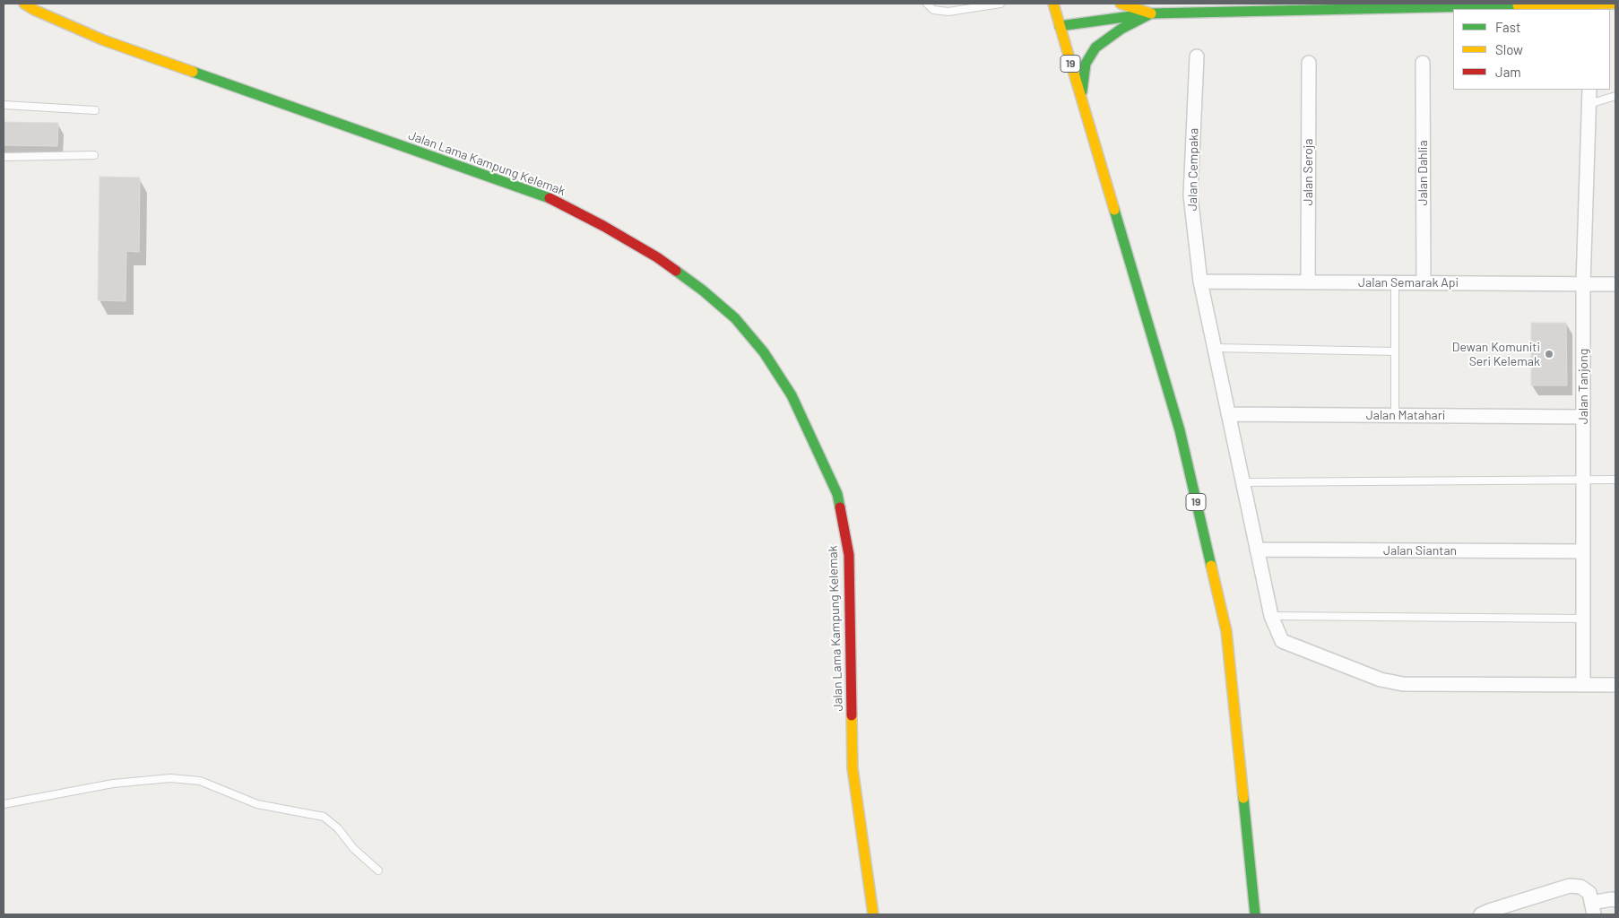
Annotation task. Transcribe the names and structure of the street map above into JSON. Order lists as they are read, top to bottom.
{
  "streets": {
    "street": [
      "19",
      "Jalan Lama Kampung Kelemak",
      "Jalan Cempaka",
      "Jalan Seroja",
      "Jalan Dahlia",
      "Jalan Semarak Api",
      "Jalan Tanjong",
      "Jalan Matahari",
      "Jalan Siantan"
    ]
  },
  "crossings": [
    ["Jalan Cempaka", "Jalan Semarak Api"],
    ["Jalan Cempaka", "Jalan Tanjong"],
    ["Jalan Cempaka", "Jalan Matahari"],
    ["Jalan Cempaka", "Jalan Siantan"],
    ["Jalan Seroja", "Jalan Semarak Api"],
    ["Jalan Dahlia", "Jalan Semarak Api"],
    ["Jalan Semarak Api", "Jalan Tanjong"],
    ["Jalan Tanjong", "Jalan Matahari"],
    ["Jalan Tanjong", "Jalan Siantan"]
  ],
  "places": ["Dewan Komuniti Seri Kelemak"],
  "legend": ["Fast", "Slow", "Jam"]
}
